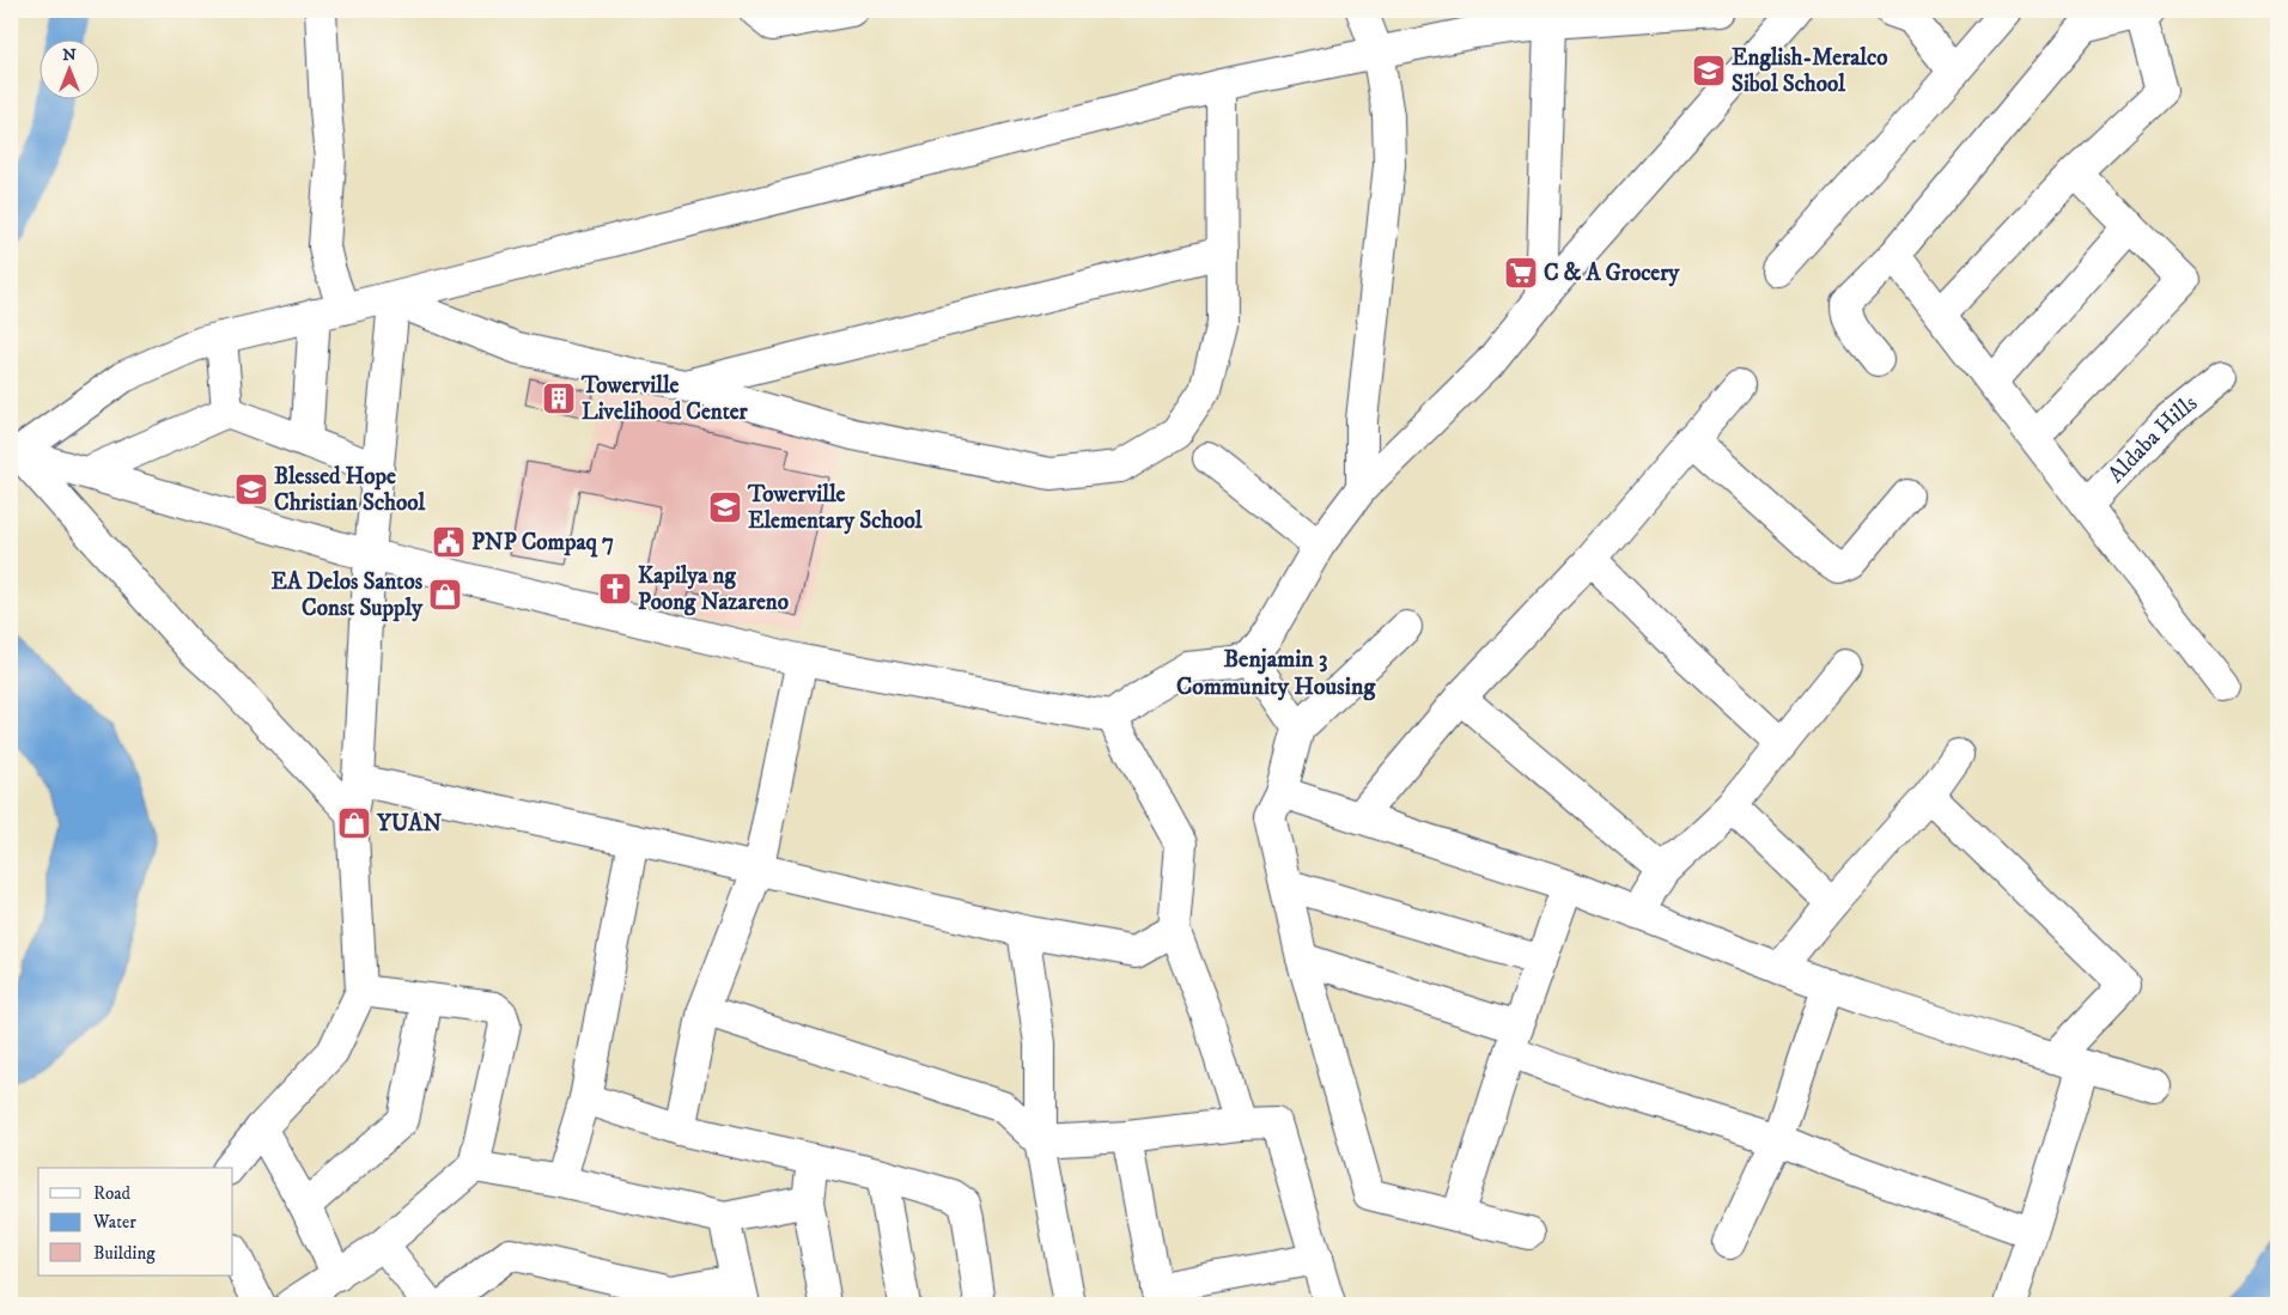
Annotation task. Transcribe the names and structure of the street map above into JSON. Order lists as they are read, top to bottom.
{
  "streets": {
    "street": ["Aldaba Hills"]
  },
  "districts": ["Benjamin 3 Community Housing"],
  "places": {
    "school or university": ["English-Meralco Sibol School", "Blessed Hope Christian School", "Towerville Elementary School"],
    "supermarket": ["C & A Grocery"],
    "building": ["Towerville Livelihood Center"],
    "public building": ["PNP Compaq 7"],
    "church": ["Kapilya ng Poong Nazareno"],
    "shop": ["EA Delos Santos Const Supply", "YUAN"]
  },
  "legend": ["Road", "Water", "Building"],
  "north": "top"
}
